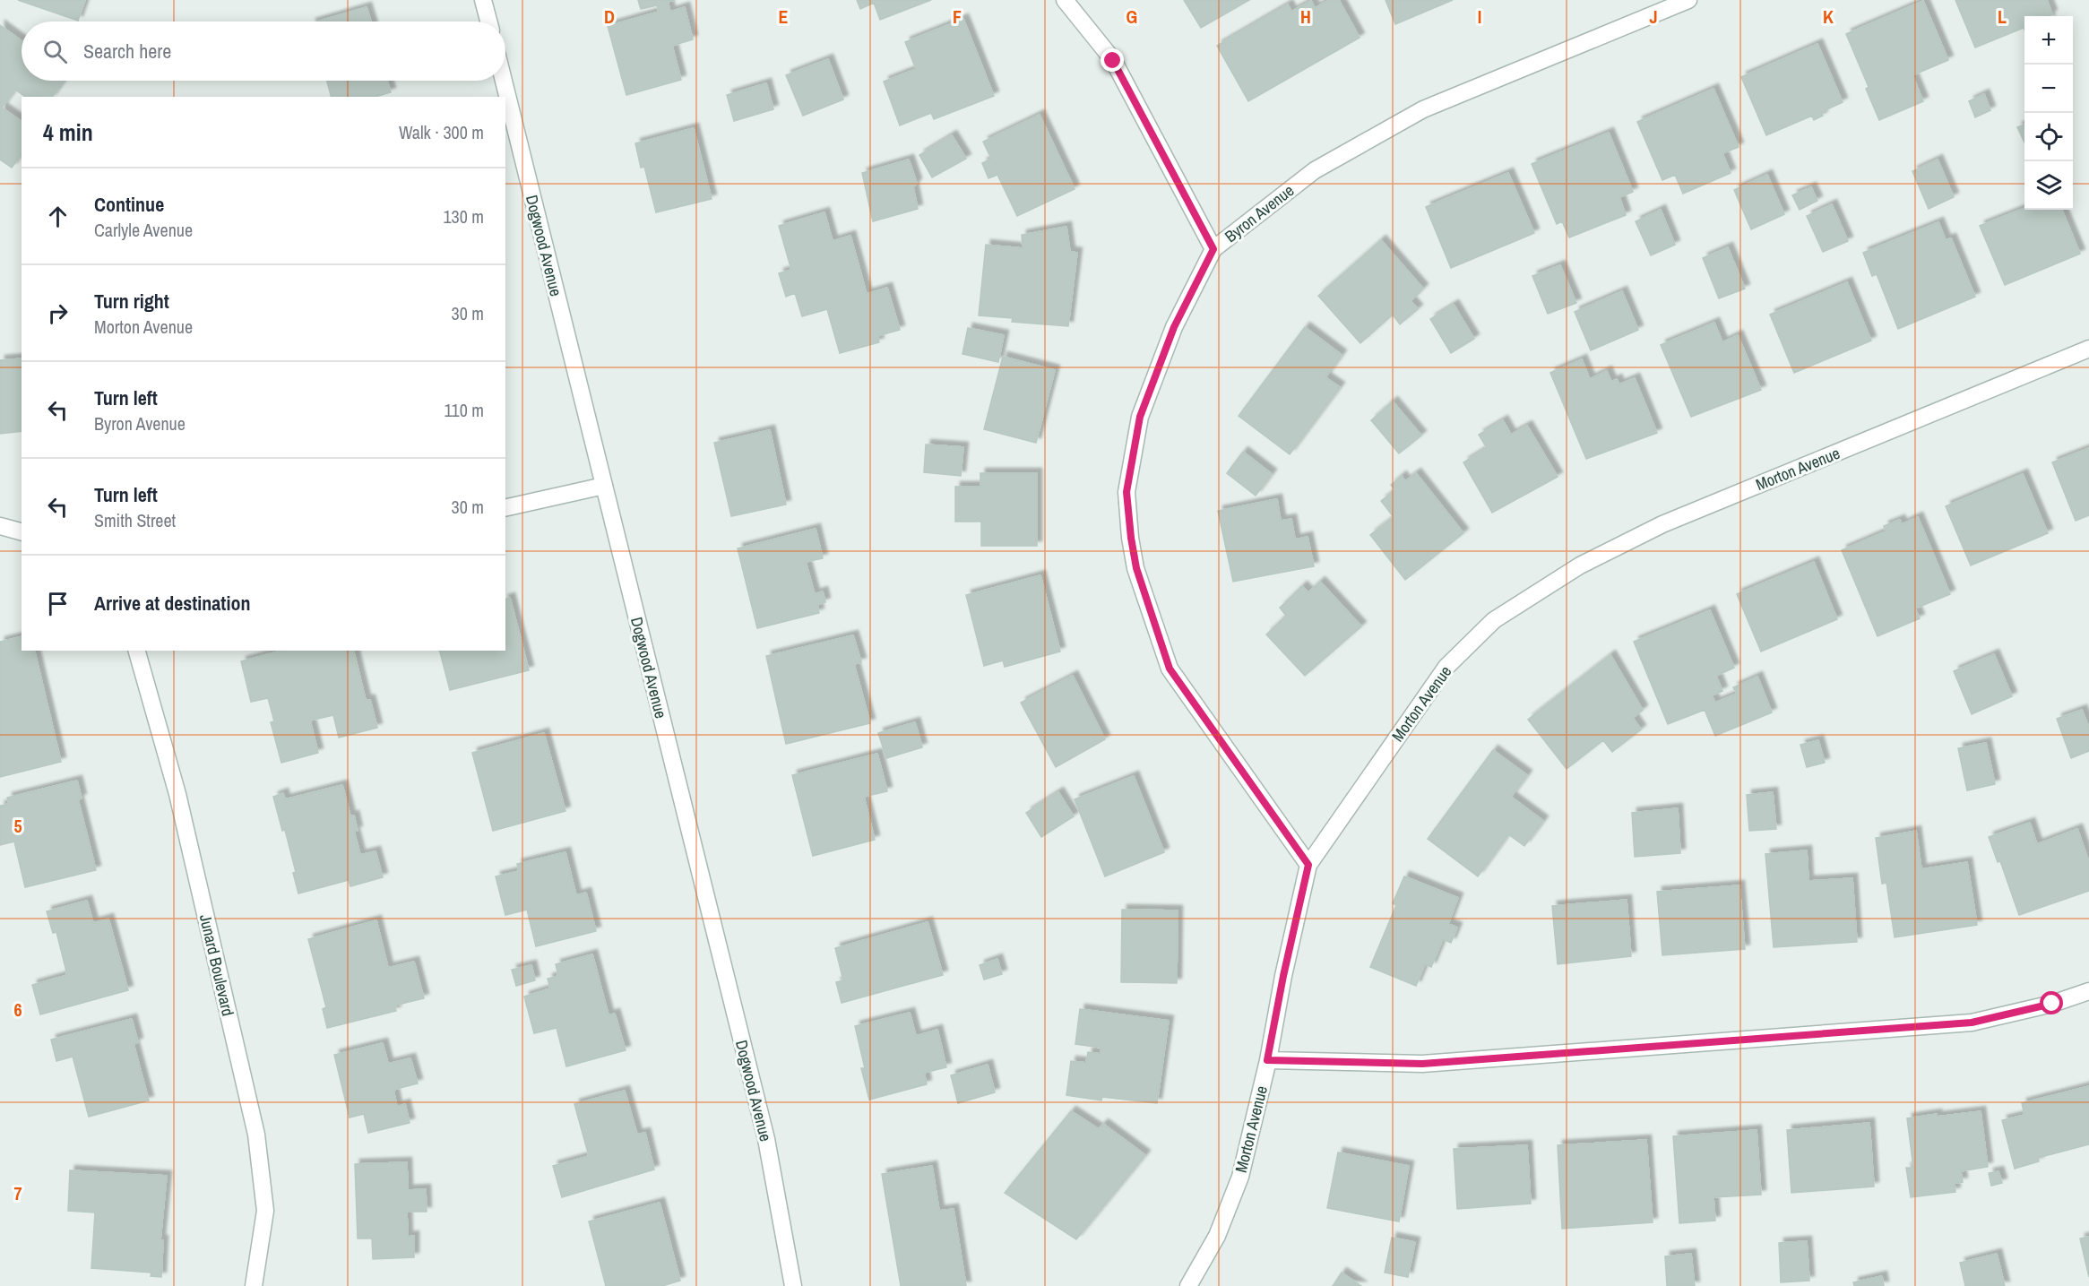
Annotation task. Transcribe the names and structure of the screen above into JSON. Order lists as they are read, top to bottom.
{
  "streets": {
    "street": [
      "Byron Avenue",
      "Dogwood Avenue",
      "Morton Avenue",
      "Junard Boulevard"
    ]
  },
  "crossings": [
    ["Byron Avenue", "Morton Avenue"]
  ],
  "page": {
    "map_buttons": ["+", "−"],
    "search": "Search here",
    "heading": ["4 min", "Walk · 300 m"],
    "list": [
      ["Continue", "Carlyle Avenue", "130 m"],
      ["Turn right", "Morton Avenue", "30 m"],
      ["Turn left", "Byron Avenue", "110 m"],
      ["Turn left", "Smith Street", "30 m"],
      "Arrive at destination"
    ]
  },
  "grid": {
    "columns": [
      "D",
      "E",
      "F",
      "G",
      "H",
      "I",
      "J",
      "K",
      "L"
    ],
    "rows": ["5", "6", "7"]
  }
}
